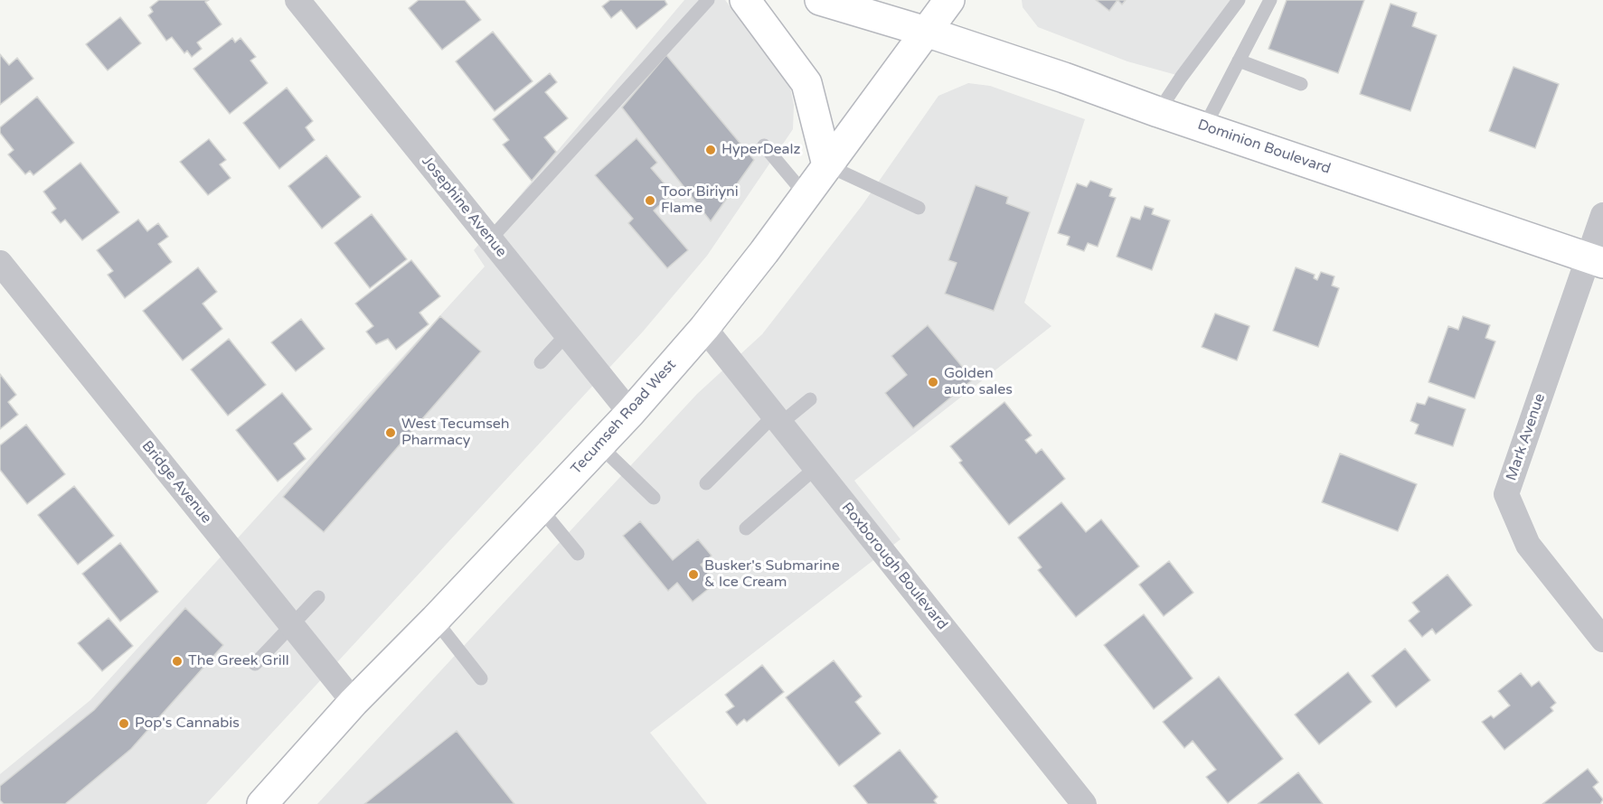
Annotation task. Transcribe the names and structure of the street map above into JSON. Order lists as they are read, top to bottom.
{
  "streets": {
    "main road": ["Dominion Boulevard", "Tecumseh Road West"],
    "street": [
      "Josephine Avenue",
      "Mark Avenue",
      "Bridge Avenue",
      "Roxborough Boulevard"
    ]
  },
  "crossings": [
    ["Dominion Boulevard", "Tecumseh Road West"],
    ["Dominion Boulevard", "Mark Avenue"],
    ["Josephine Avenue", "Tecumseh Road West"],
    ["Tecumseh Road West", "Bridge Avenue"],
    ["Tecumseh Road West", "Roxborough Boulevard"]
  ],
  "places": [
    "HyperDealz",
    "Toor Biriyni Flame",
    "Golden auto sales",
    "West Tecumseh Pharmacy",
    "Busker's Submarine & Ice Cream",
    "The Greek Grill",
    "Pop's Cannabis"
  ]
}
